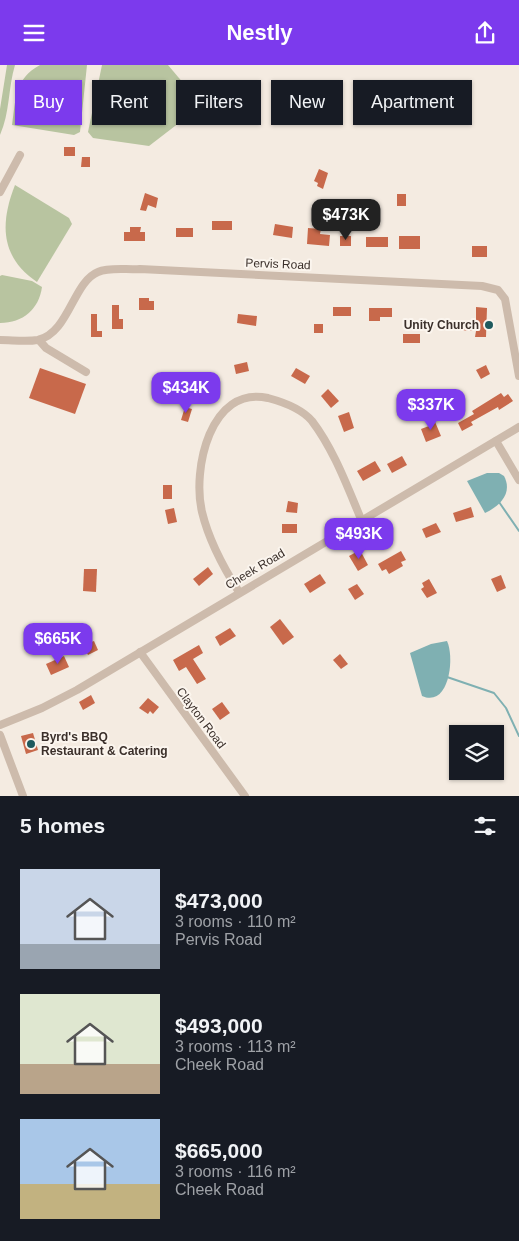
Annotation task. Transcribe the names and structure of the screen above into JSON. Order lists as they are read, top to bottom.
{
  "streets": {
    "street": ["Pervis Road", "Cheek Road", "Clayton Road"]
  },
  "crossings": [
    ["Cheek Road", "Clayton Road"]
  ],
  "places": ["Unity Church", "Byrd's BBQ Restaurant & Catering"],
  "page": {
    "header": "Nestly",
    "chip": [
      "Buy",
      "Rent",
      "Filters",
      "New",
      "Apartment"
    ],
    "price": [
      "$473K",
      "$434K",
      "$337K",
      "$493K",
      "$665K"
    ],
    "heading": "5 homes",
    "list": [
      {
        "name": "$473,000",
        "note": "3 rooms · 110 m² · Pervis Road"
      },
      {
        "name": "$493,000",
        "note": "3 rooms · 113 m² · Cheek Road"
      },
      {
        "name": "$665,000",
        "note": "3 rooms · 116 m² · Cheek Road"
      }
    ]
  }
}
